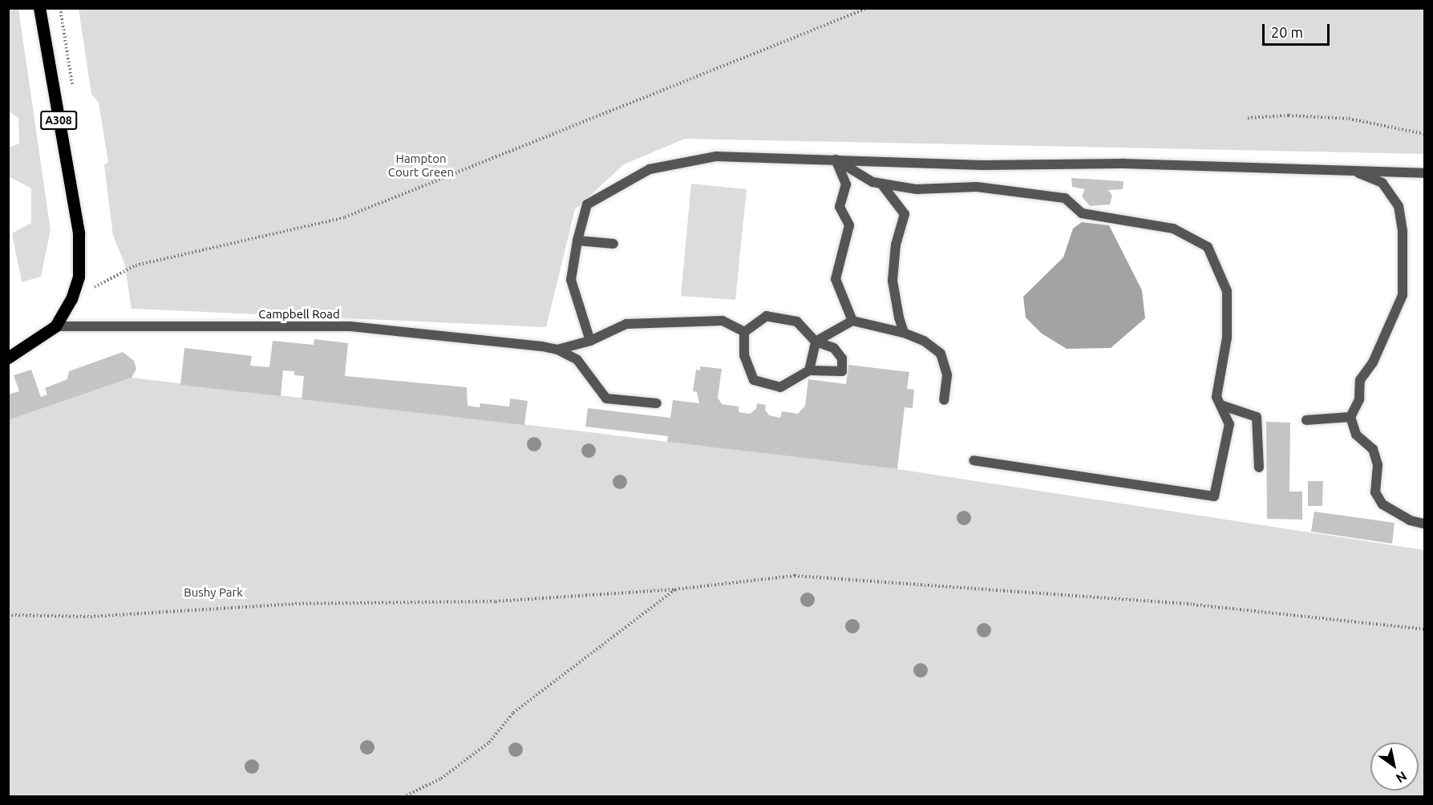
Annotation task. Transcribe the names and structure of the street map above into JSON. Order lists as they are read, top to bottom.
{
  "streets": {
    "main road": ["A308"],
    "street": ["Campbell Road"]
  },
  "crossings": [
    ["A308", "Campbell Road"]
  ],
  "parks": ["Hampton Court Green", "Bushy Park"],
  "scale_bar": "20 m",
  "north": "bottom right"
}
